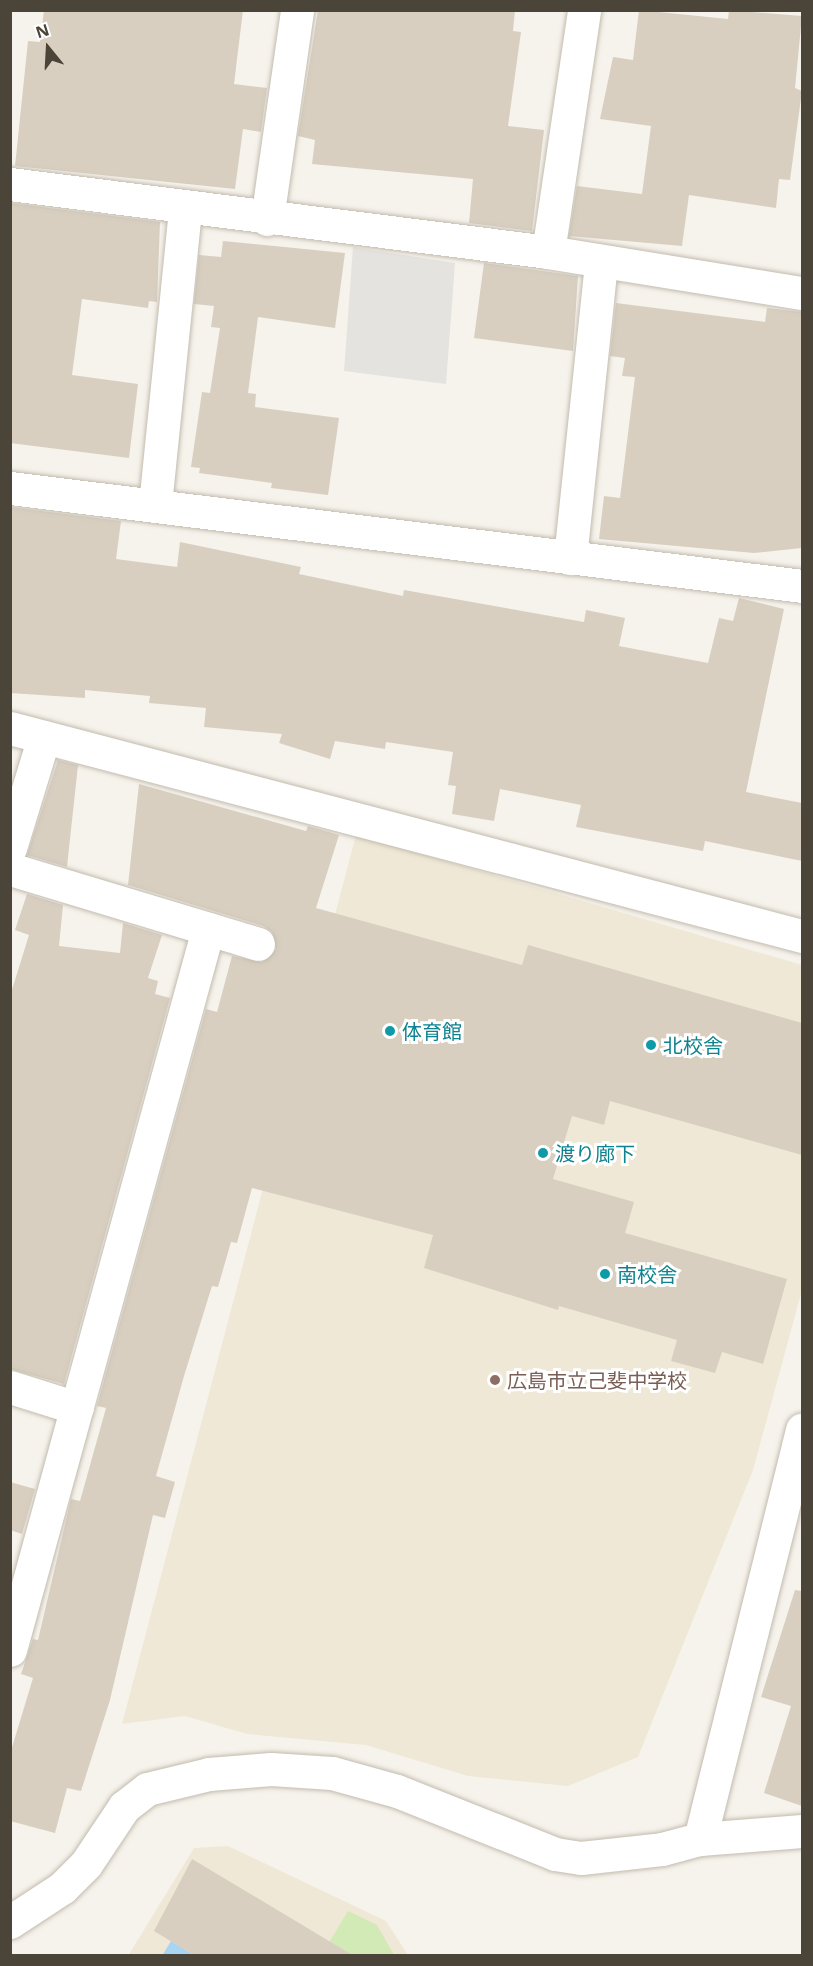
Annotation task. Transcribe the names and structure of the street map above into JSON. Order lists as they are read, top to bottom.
{
  "places": [
    "体育館",
    "北校舎",
    "渡り廊下",
    "南校舎",
    "広島市立己斐中学校"
  ],
  "north": "top"
}
